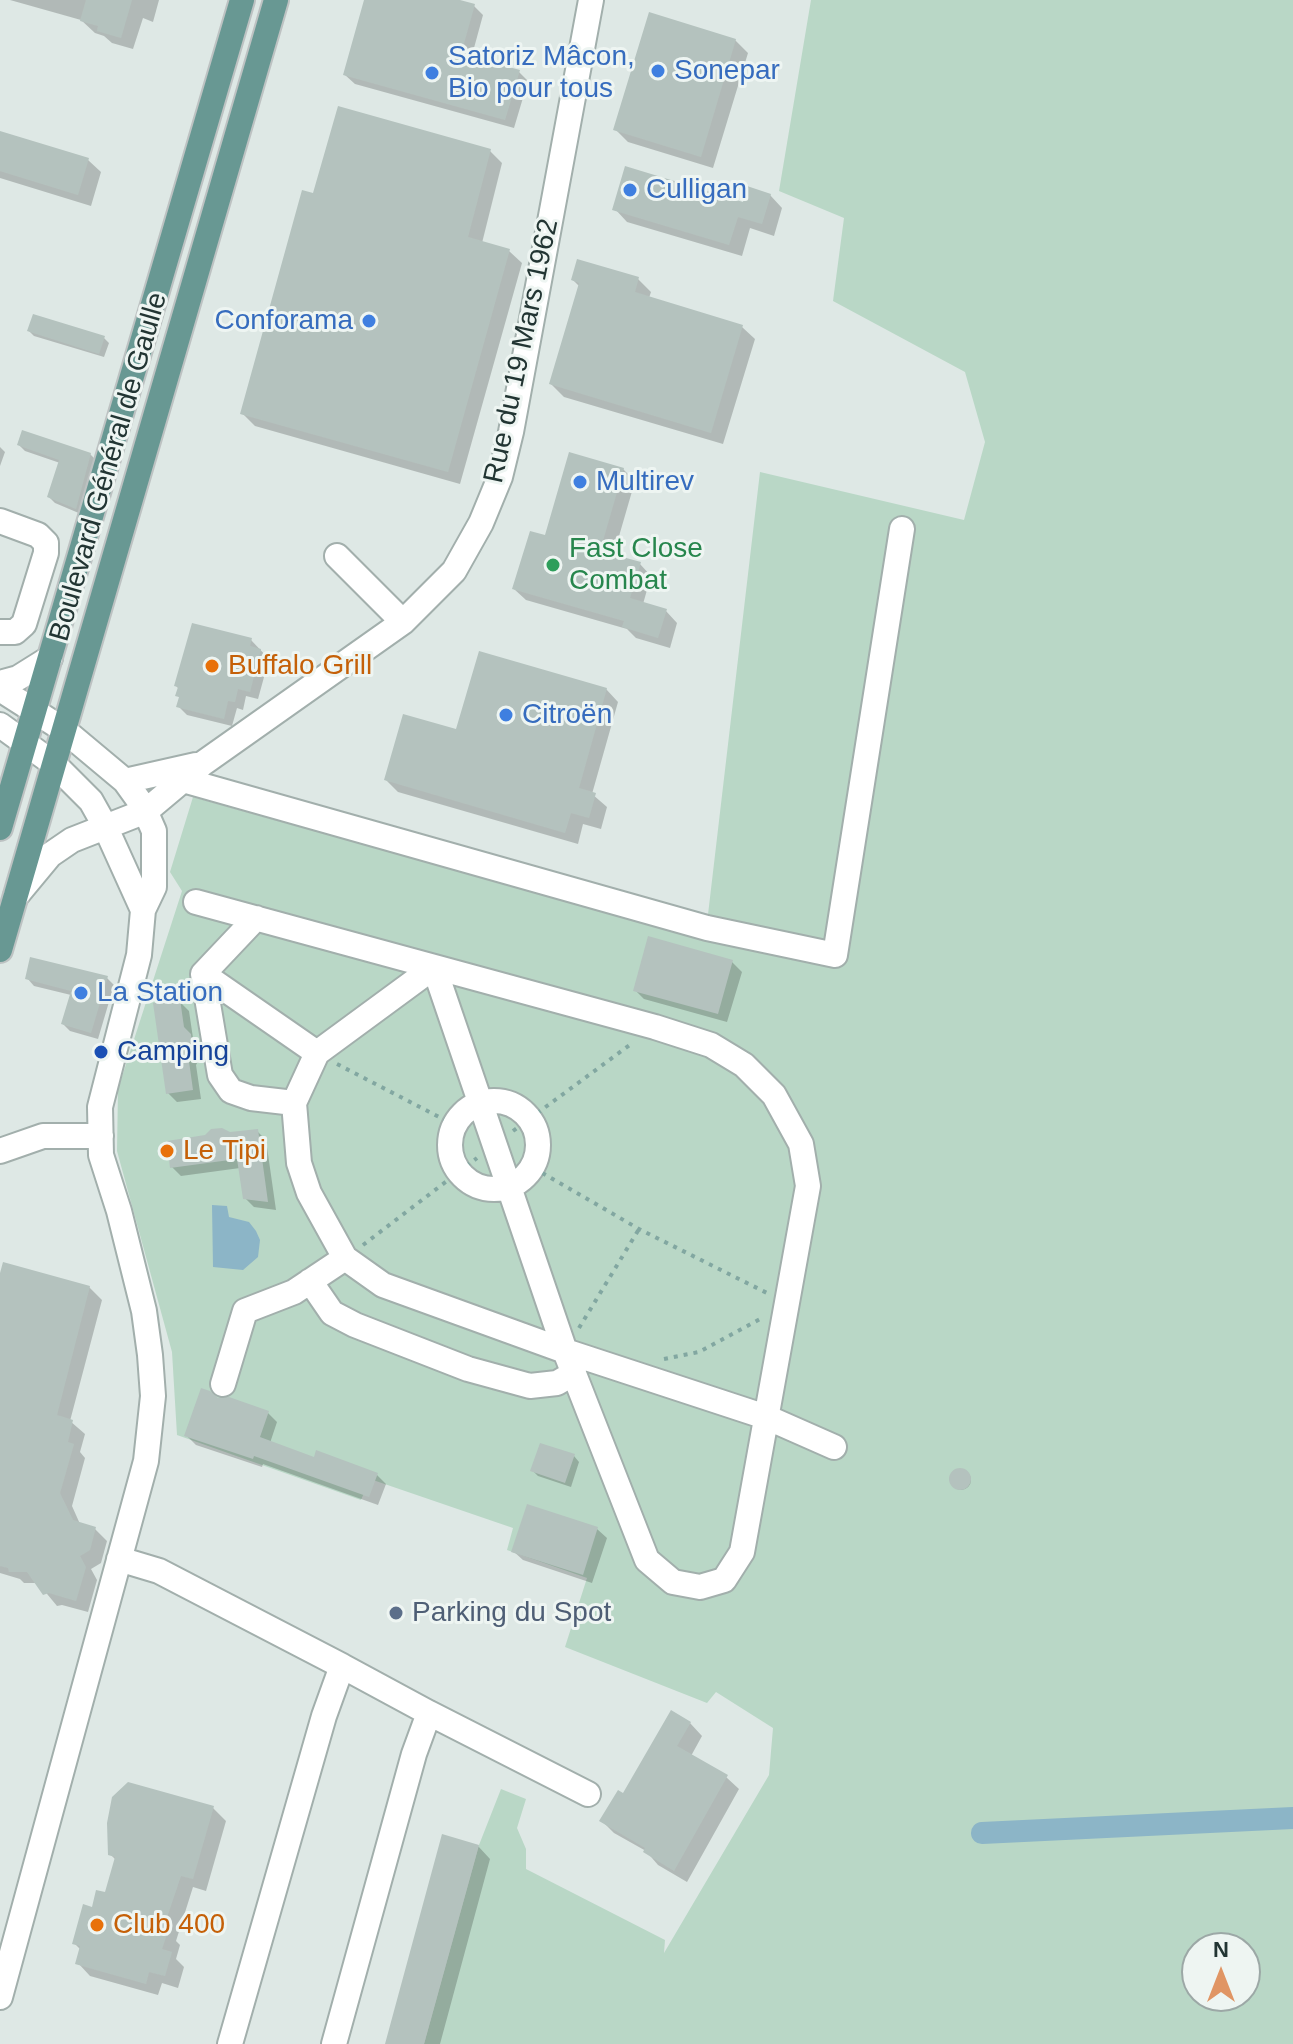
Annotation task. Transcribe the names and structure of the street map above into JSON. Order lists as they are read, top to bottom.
{
  "streets": {
    "main road": ["Boulevard Général de Gaulle"],
    "street": ["Rue du 19 Mars 1962"]
  },
  "crossings": [
    ["Rue du 19 Mars 1962", "Boulevard Général de Gaulle"]
  ],
  "places": [
    "Sonepar",
    "Satoriz Mâcon, Bio pour tous",
    "Culligan",
    "Conforama",
    "Multirev",
    "Fast Close Combat",
    "Buffalo Grill",
    "Citroën",
    "La Station",
    "Camping",
    "Le Tipi",
    "Parking du Spot",
    "Club 400"
  ],
  "north": "top"
}
